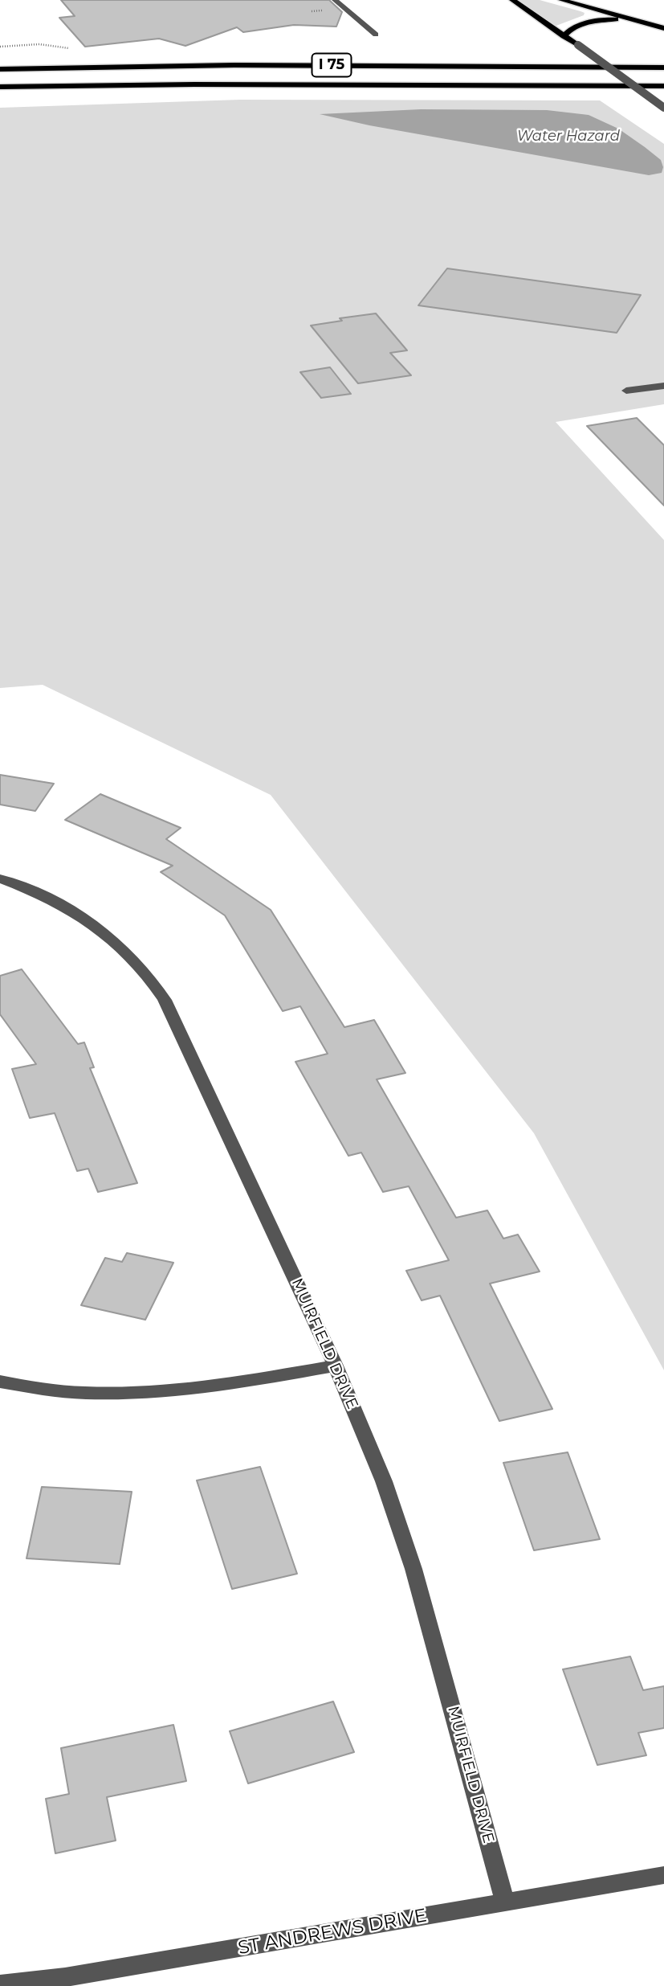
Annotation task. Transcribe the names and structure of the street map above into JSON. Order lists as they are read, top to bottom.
{
  "streets": {
    "highway": ["I 75"],
    "street": ["MUIRFIELD DRIVE", "ST ANDREWS DRIVE"]
  },
  "crossings": [
    ["MUIRFIELD DRIVE", "ST ANDREWS DRIVE"]
  ],
  "water": ["Water Hazard"]
}
